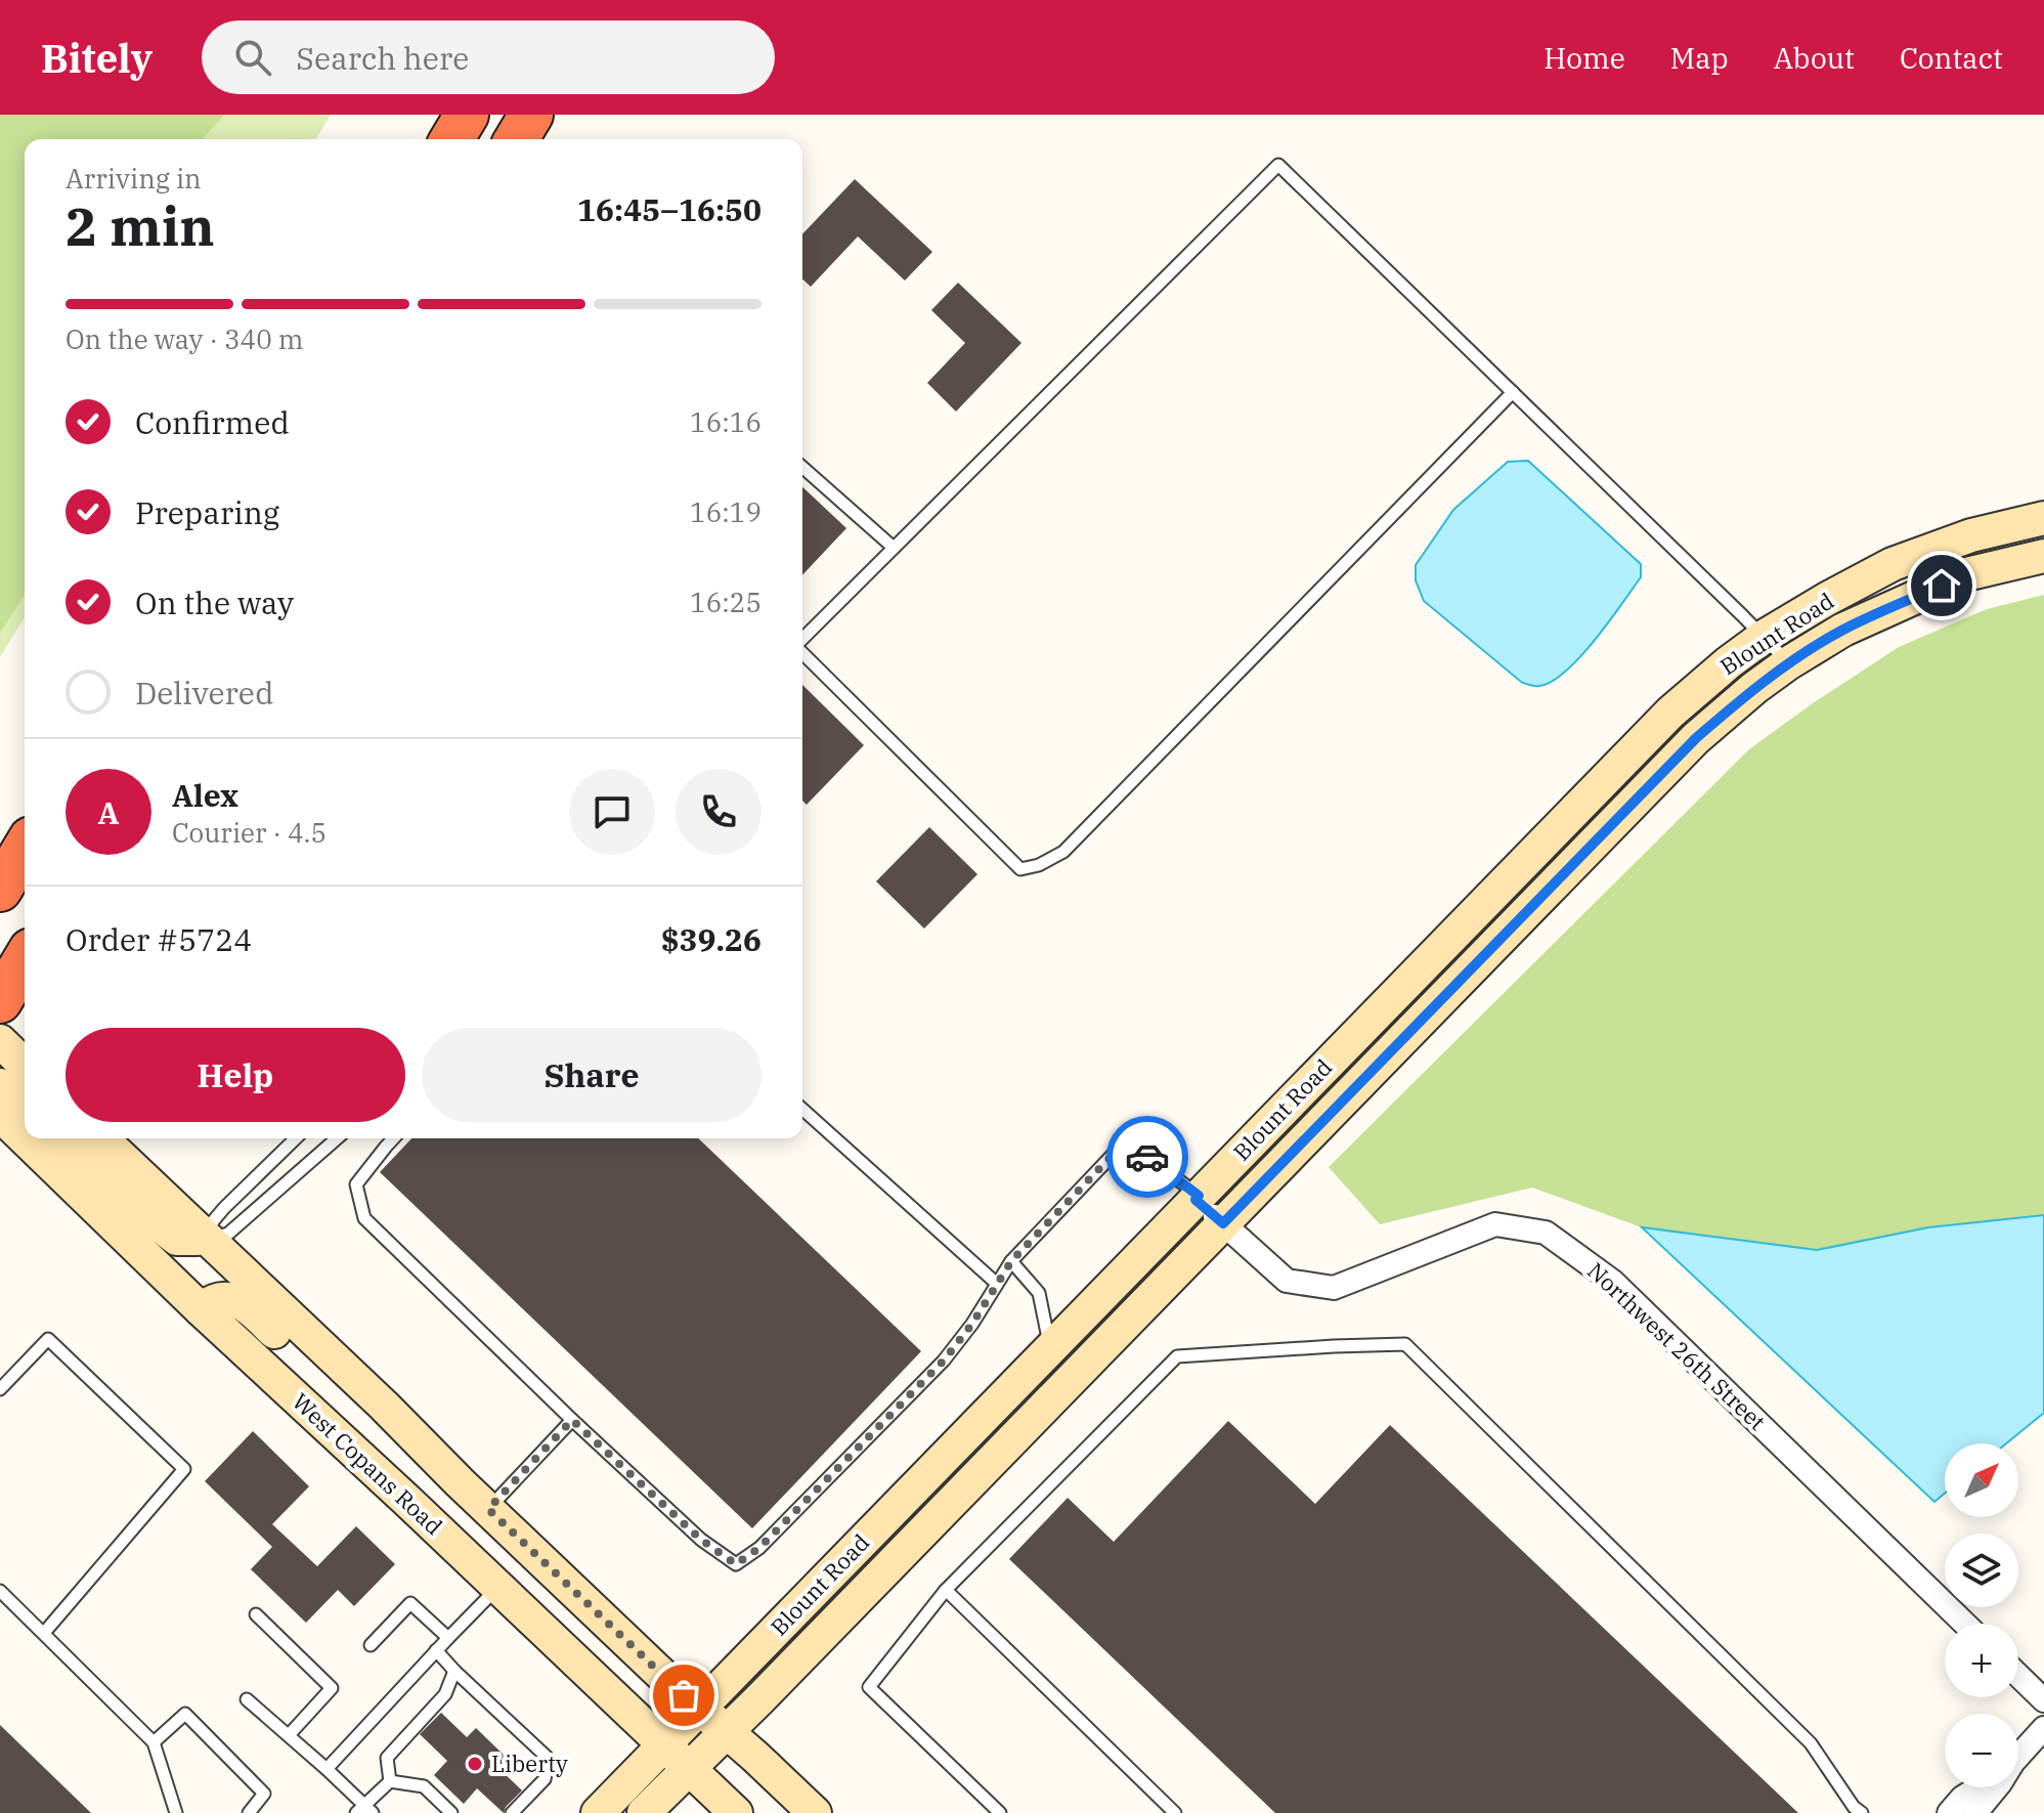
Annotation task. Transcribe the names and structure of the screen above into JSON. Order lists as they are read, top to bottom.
{
  "streets": {
    "street": ["Blount Road", "Northwest 26th Street", "West Copans Road"]
  },
  "crossings": [
    ["Blount Road", "Northwest 26th Street"],
    ["Blount Road", "West Copans Road"]
  ],
  "places": ["Liberty"],
  "north": "top right",
  "page": {
    "header": "Bitely",
    "search": "Search here",
    "nav": [
      "Home",
      "Map",
      "About",
      "Contact"
    ],
    "heading": ["2 min", "Arriving in", "16:45–16:50"],
    "panel": [
      "Alex",
      "Courier · 4.5",
      "Order #5724",
      "$39.26"
    ],
    "bar": "On the way · 340 m",
    "list": [
      ["Confirmed", "16:16"],
      ["Preparing", "16:19"],
      ["On the way", "16:25"],
      "Delivered"
    ],
    "round": "A",
    "buttons": ["Help", "Share"],
    "map_buttons": ["+", "−"]
  }
}
